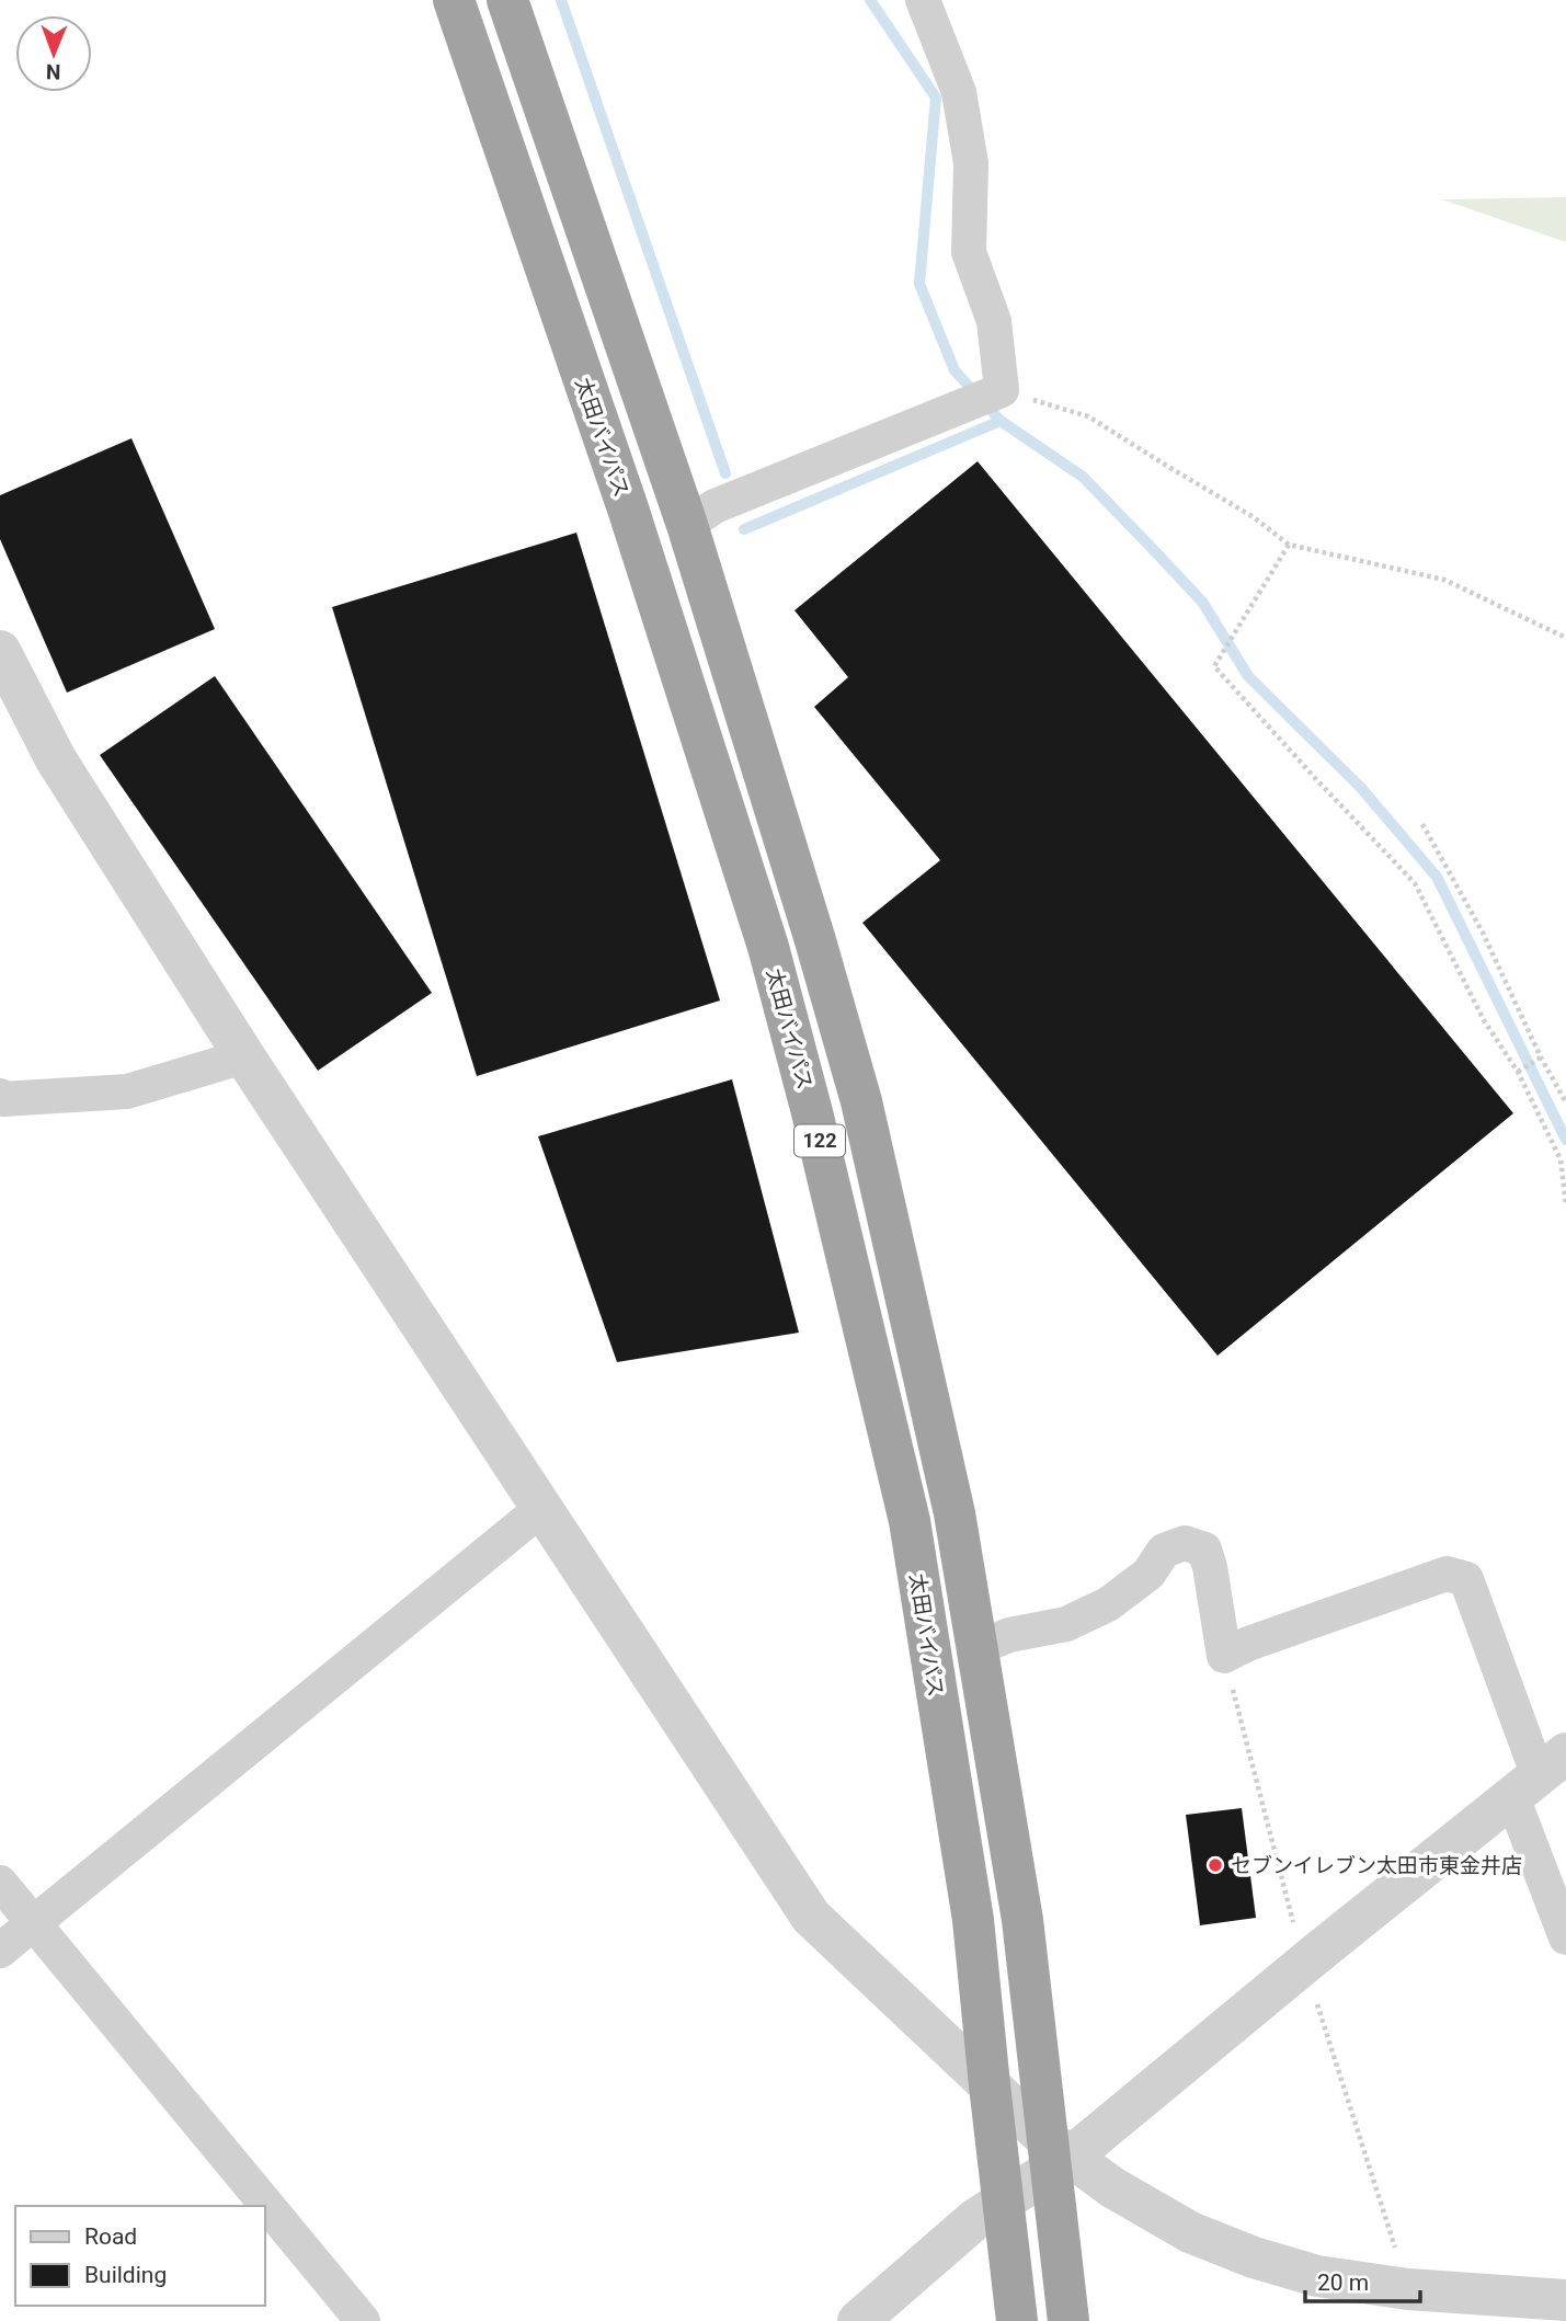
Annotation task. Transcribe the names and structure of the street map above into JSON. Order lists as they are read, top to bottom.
{
  "streets": {
    "highway": ["太田バイパス", "122"]
  },
  "places": ["セブンイレブン太田市東金井店"],
  "legend": ["Road", "Building"],
  "scale_bar": "20 m",
  "north": "bottom"
}
